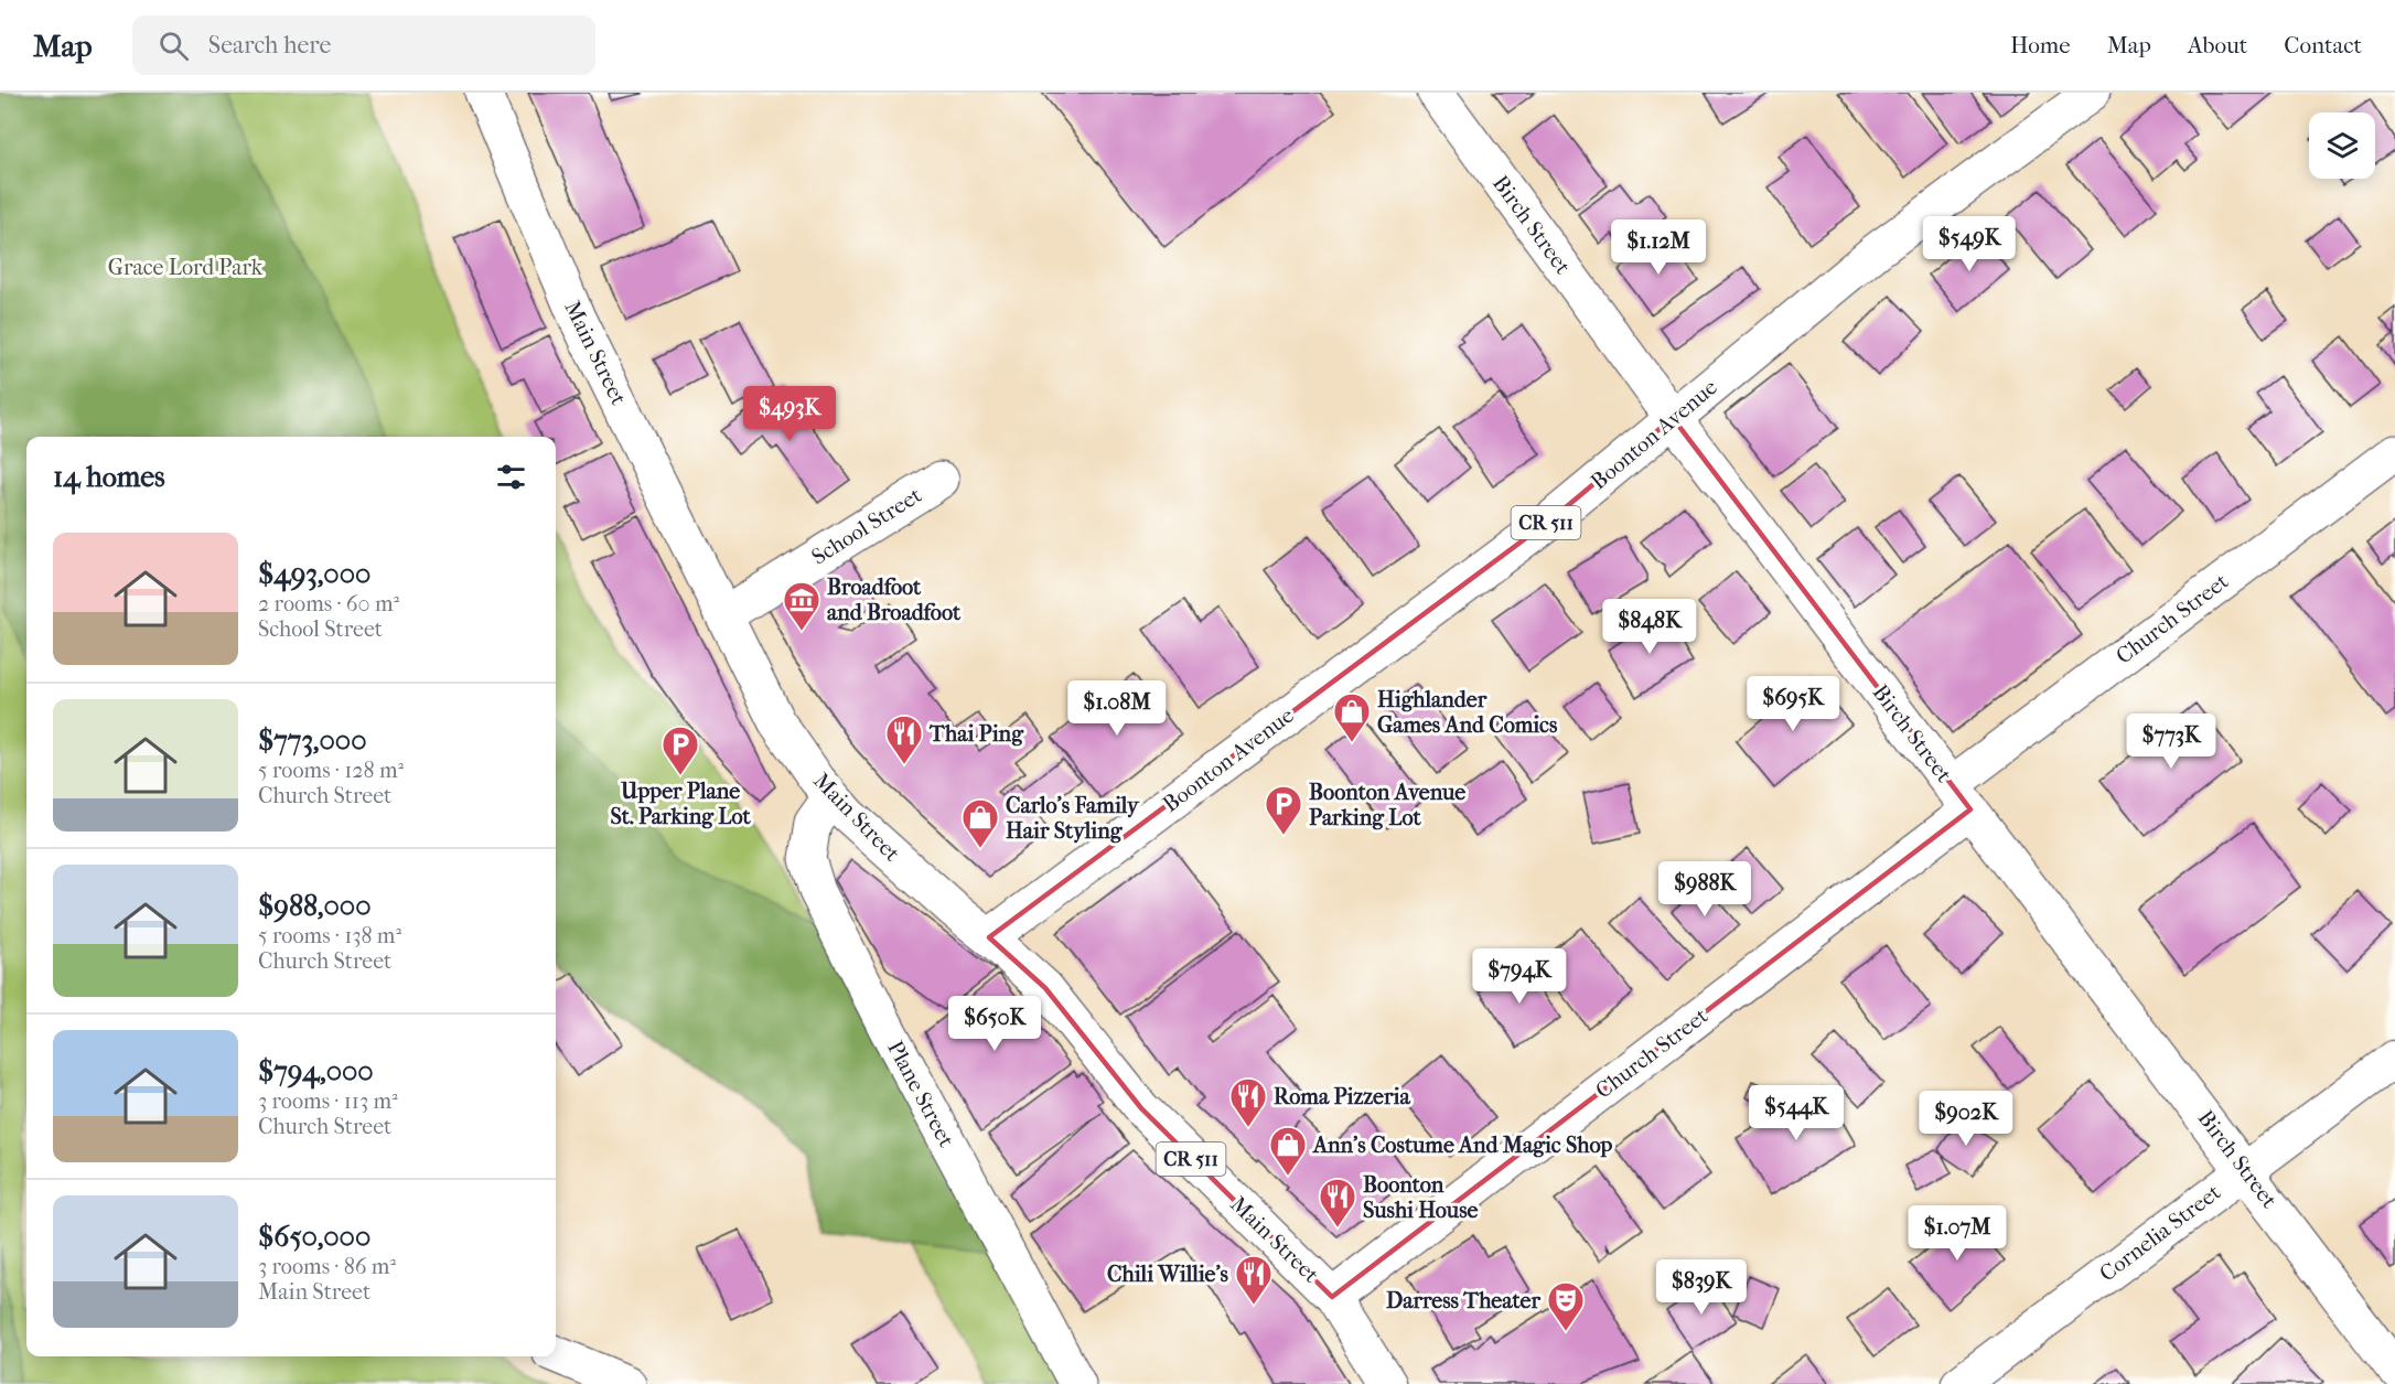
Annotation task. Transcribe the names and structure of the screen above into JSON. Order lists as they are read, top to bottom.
{
  "streets": {
    "street": [
      "Birch Street",
      "Main Street",
      "Boonton Avenue",
      "CR 511",
      "School Street",
      "Church Street",
      "Plane Street",
      "Cornelia Street"
    ]
  },
  "crossings": [
    ["Birch Street", "Boonton Avenue"],
    ["Birch Street", "Church Street"],
    ["Birch Street", "Cornelia Street"],
    ["Main Street", "Boonton Avenue"],
    ["Main Street", "School Street"],
    ["Main Street", "Church Street"],
    ["Main Street", "Plane Street"]
  ],
  "parks": ["Grace Lord Park"],
  "places": {
    "museum": ["Broadfoot and Broadfoot"],
    "shop": ["Highlander Games And Comics", "Carlo's Family Hair Styling", "Ann’s Costume And Magic Shop"],
    "restaurant": [
      "Thai Ping",
      "Roma Pizzeria",
      "Boonton Sushi House",
      "Chili Willie's"
    ],
    "parking": ["Upper Plane St. Parking Lot", "Boonton Avenue Parking Lot"],
    "theatre": ["Darress Theater"]
  },
  "page": {
    "header": "Map",
    "search": "Search here",
    "nav": [
      "Home",
      "Map",
      "About",
      "Contact"
    ],
    "price": [
      "$549K",
      "$1.12M",
      "$493K",
      "$848K",
      "$695K",
      "$1.08M",
      "$773K",
      "$988K",
      "$794K",
      "$650K",
      "$544K",
      "$902K",
      "$1.07M",
      "$839K"
    ],
    "heading": "14 homes",
    "list": [
      {
        "name": "$493,000",
        "note": "2 rooms · 60 m² · School Street"
      },
      {
        "name": "$773,000",
        "note": "5 rooms · 128 m² · Church Street"
      },
      {
        "name": "$988,000",
        "note": "5 rooms · 138 m² · Church Street"
      },
      {
        "name": "$794,000",
        "note": "3 rooms · 113 m² · Church Street"
      },
      {
        "name": "$650,000",
        "note": "3 rooms · 86 m² · Main Street"
      }
    ]
  }
}
